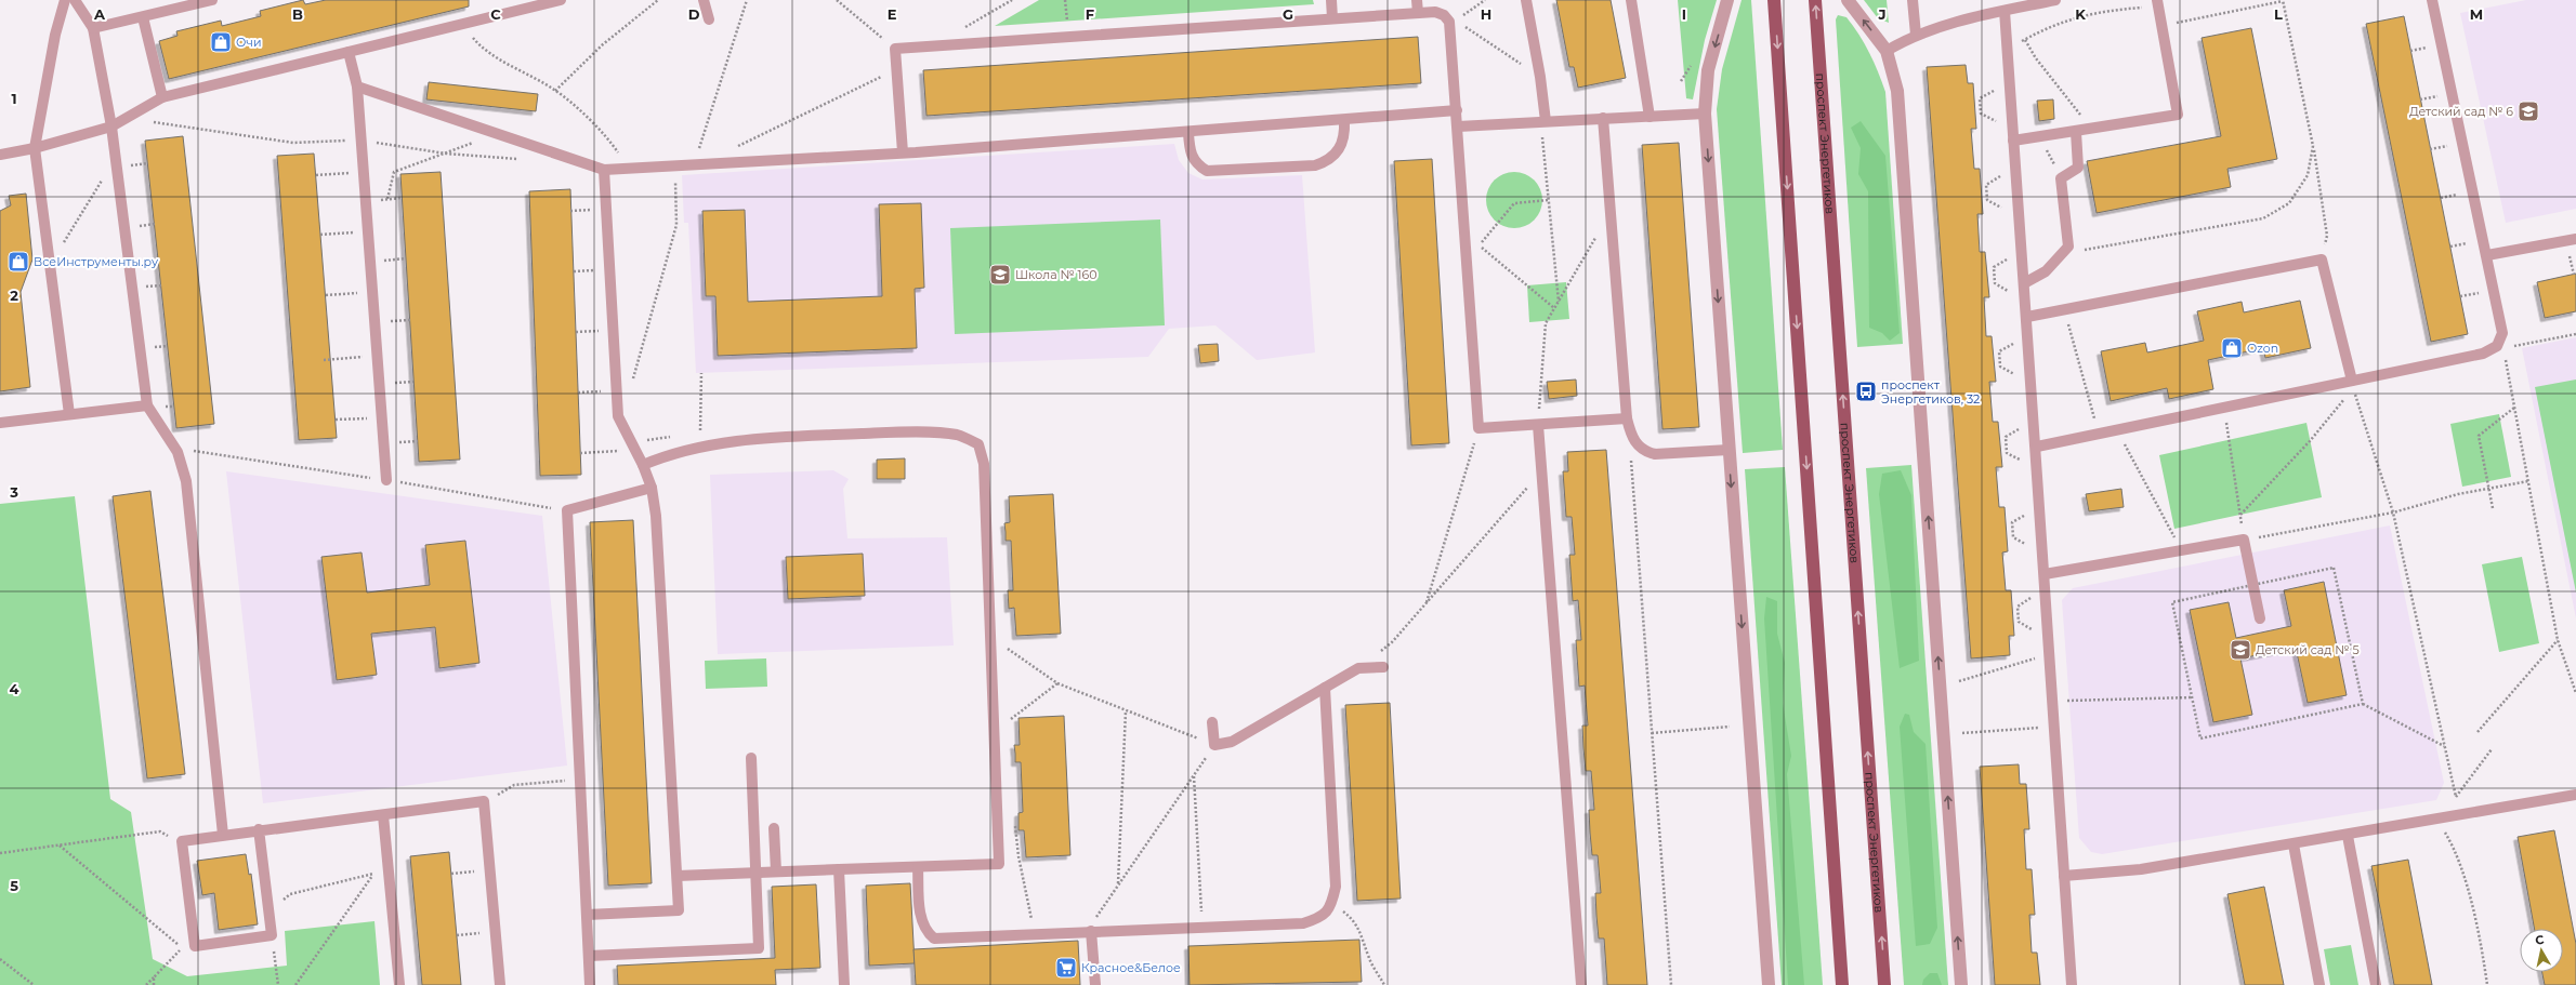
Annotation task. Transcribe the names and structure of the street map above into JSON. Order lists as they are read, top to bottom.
{
  "streets": {
    "main road": ["проспект Энергетиков"]
  },
  "places": {
    "shop": ["Очи", "ВсеИнструменты.ру", "Ozon"],
    "school or university": ["Детский сад № 6", "Школа № 160", "Детский сад № 5"],
    "bus stop": ["проспект Энергетиков, 32"],
    "supermarket": ["Красное&Белое"]
  },
  "north": "top",
  "grid": {
    "columns": [
      "A",
      "B",
      "C",
      "D",
      "E",
      "F",
      "G",
      "H",
      "I",
      "J",
      "K",
      "L",
      "M"
    ],
    "rows": [
      "1",
      "2",
      "3",
      "4",
      "5"
    ]
  }
}
